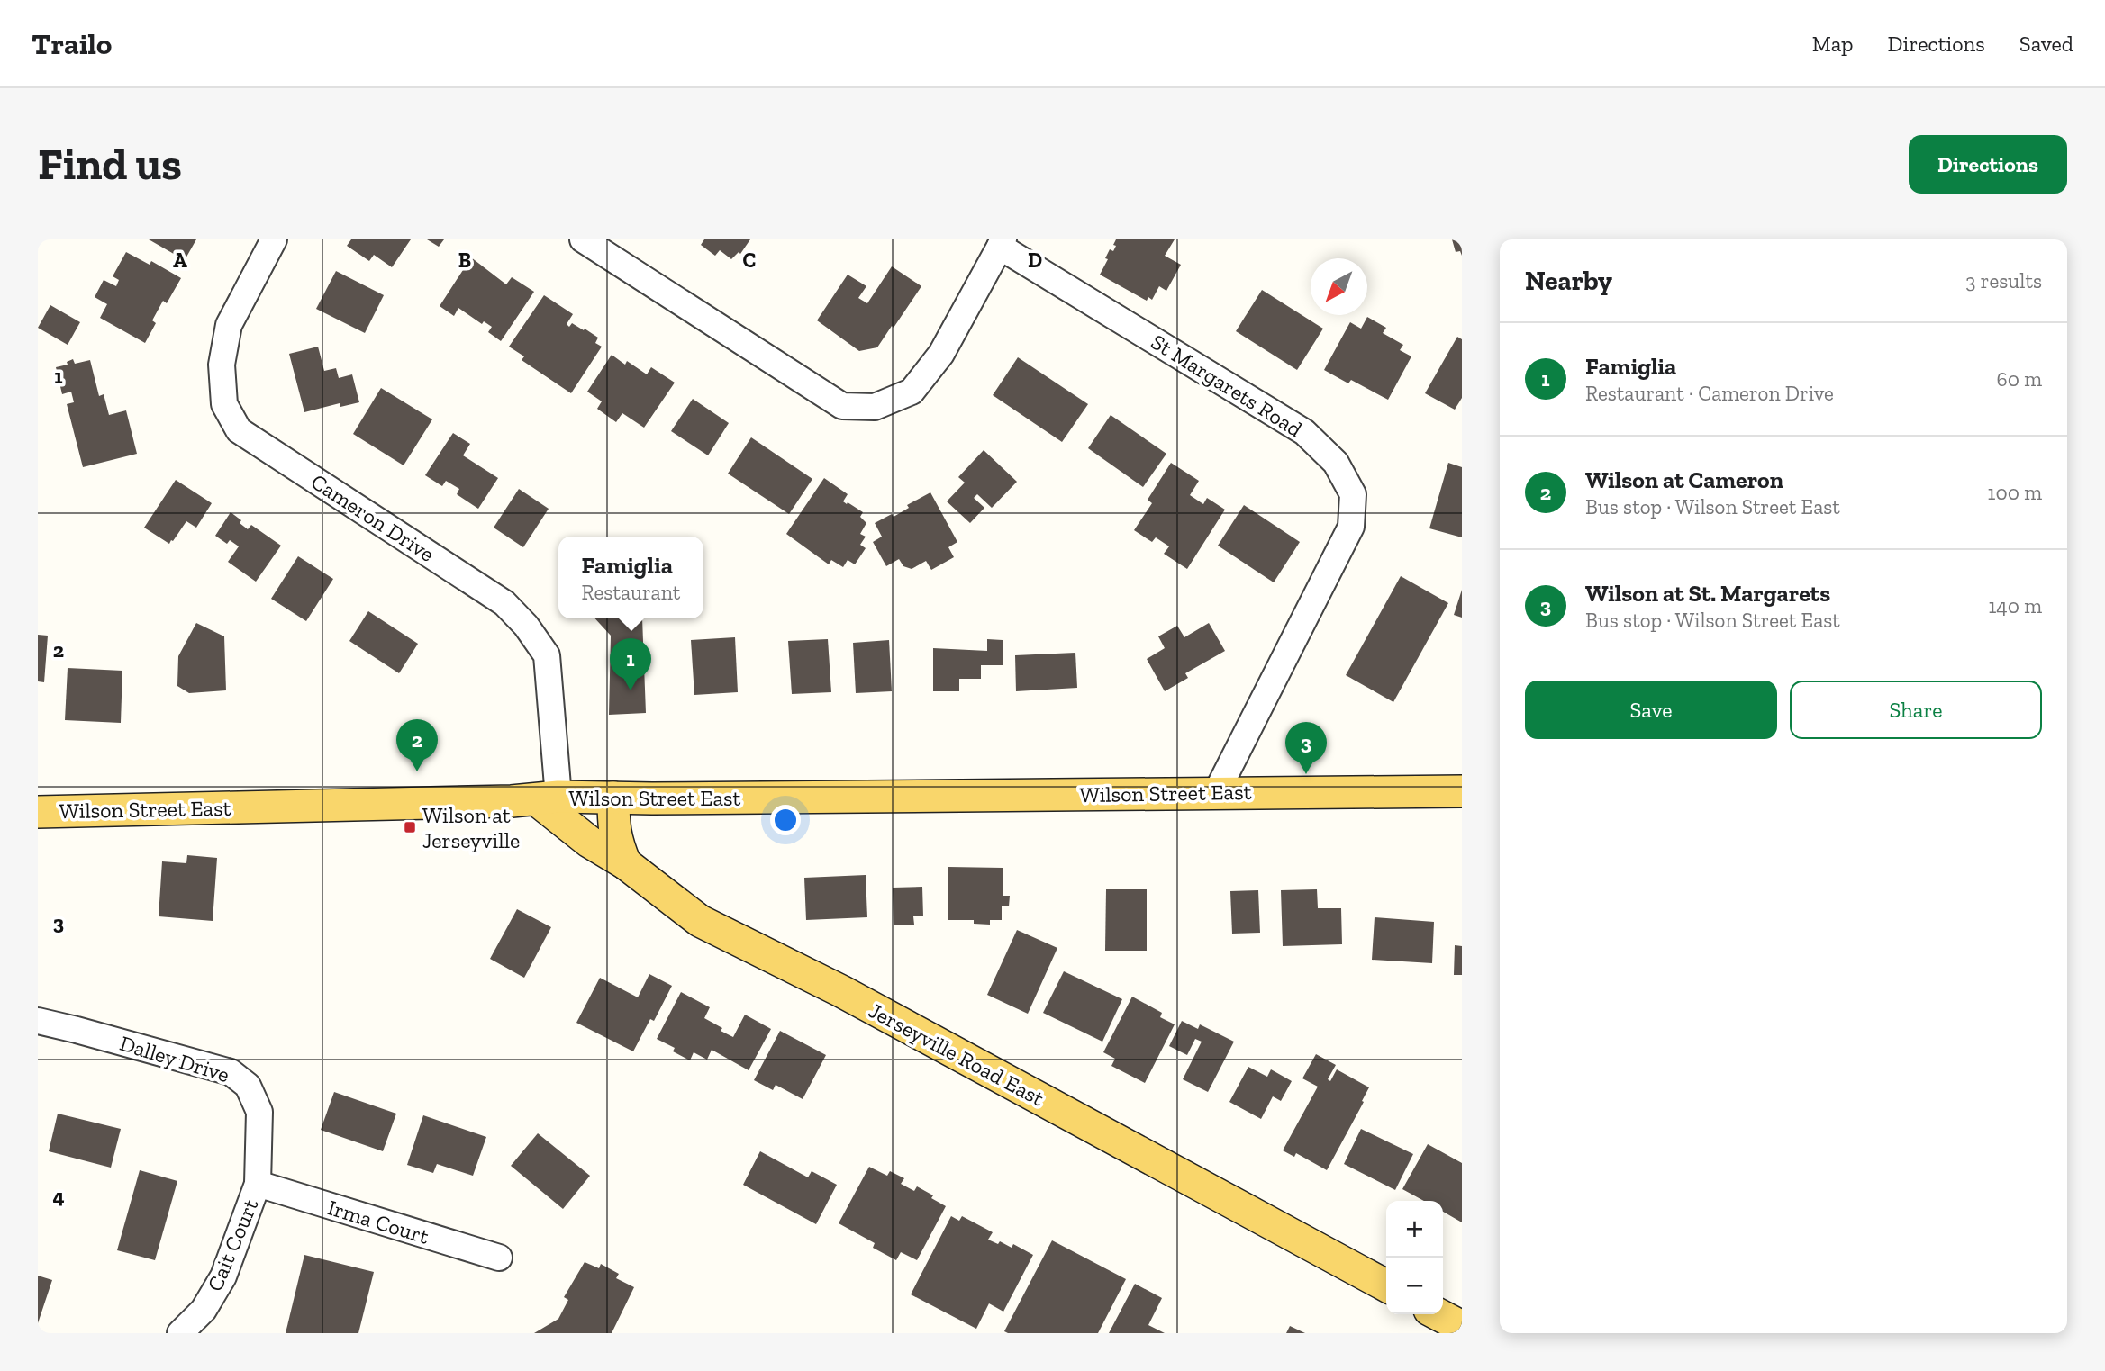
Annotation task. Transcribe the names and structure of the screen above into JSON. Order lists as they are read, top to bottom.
{
  "streets": {
    "main road": ["Wilson Street East", "Jerseyville Road East"],
    "street": [
      "St Margarets Road",
      "Cameron Drive",
      "Dalley Drive",
      "Irma Court",
      "Cait Court"
    ]
  },
  "crossings": [
    ["St Margarets Road", "Wilson Street East"],
    ["Cameron Drive", "Wilson Street East"],
    ["Cameron Drive", "Jerseyville Road East"],
    ["Wilson Street East", "Jerseyville Road East"],
    ["Dalley Drive", "Irma Court"],
    ["Dalley Drive", "Cait Court"],
    ["Irma Court", "Cait Court"]
  ],
  "places": {
    "transit": ["Wilson at Jerseyville"]
  },
  "north": "bottom left",
  "page": {
    "header": "Trailo",
    "nav": ["Map", "Directions", "Saved"],
    "buttons": [
      "Directions",
      ["Save", "Share"]
    ],
    "title": "Find us",
    "heading": ["Nearby", "3 results"],
    "list": [
      {
        "mark": "1",
        "name": "Famiglia",
        "note": "Restaurant · Cameron Drive",
        "value": "60 m"
      },
      {
        "mark": "2",
        "name": "Wilson at Cameron",
        "note": "Bus stop · Wilson Street East",
        "value": "100 m"
      },
      {
        "mark": "3",
        "name": "Wilson at St. Margarets",
        "note": "Bus stop · Wilson Street East",
        "value": "140 m"
      }
    ],
    "popup": ["Famiglia", "Restaurant"],
    "pins": ["1", "2", "3"],
    "map_buttons": ["+", "−"]
  },
  "grid": {
    "columns": [
      "A",
      "B",
      "C",
      "D"
    ],
    "rows": [
      "1",
      "2",
      "3",
      "4"
    ]
  }
}
